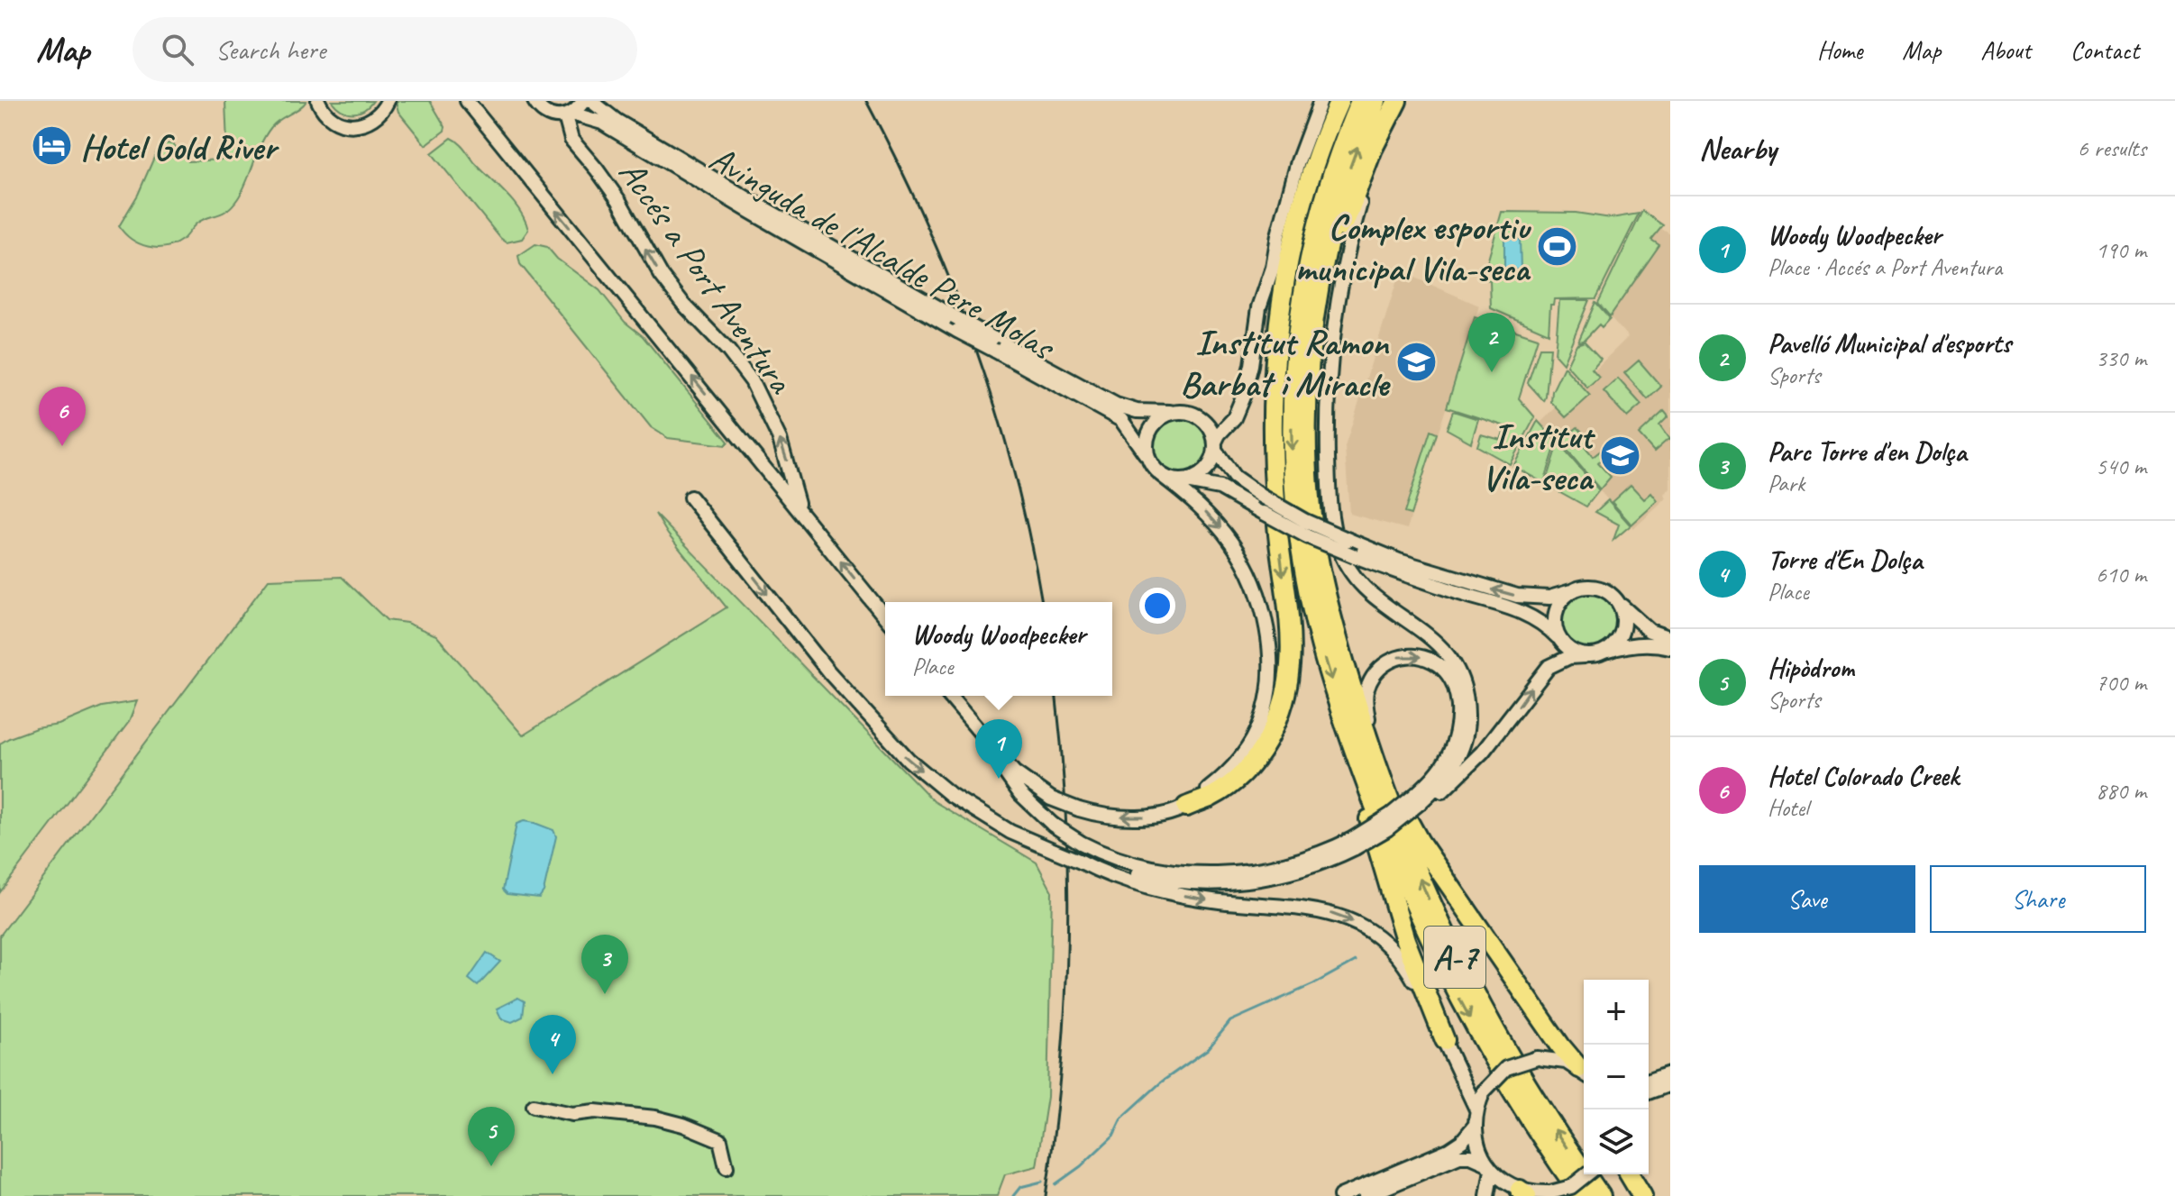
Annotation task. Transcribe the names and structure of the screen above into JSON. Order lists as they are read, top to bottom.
{
  "streets": {
    "highway": ["A-7"],
    "street": ["Avinguda de l'Alcalde Pere Molas", "Accés a Port Aventura"]
  },
  "crossings": [
    ["Avinguda de l'Alcalde Pere Molas", "Accés a Port Aventura"]
  ],
  "one_way": ["Accés a Port Aventura"],
  "places": {
    "hotel": ["Hotel Gold River"],
    "sports": ["Complex esportiu municipal Vila-seca"],
    "school or university": ["Institut Ramon Barbat i Miracle", "Institut Vila-seca"]
  },
  "page": {
    "header": "Map",
    "search": "Search here",
    "nav": [
      "Home",
      "Map",
      "About",
      "Contact"
    ],
    "heading": ["Nearby", "6 results"],
    "list": [
      {
        "mark": "1",
        "name": "Woody Woodpecker",
        "note": "Place · Accés a Port Aventura",
        "value": "190 m"
      },
      {
        "mark": "2",
        "name": "Pavelló Municipal d'esports",
        "note": "Sports",
        "value": "330 m"
      },
      {
        "mark": "3",
        "name": "Parc Torre d'en Dolça",
        "note": "Park",
        "value": "540 m"
      },
      {
        "mark": "4",
        "name": "Torre d'En Dolça",
        "note": "Place",
        "value": "610 m"
      },
      {
        "mark": "5",
        "name": "Hipòdrom",
        "note": "Sports",
        "value": "700 m"
      },
      {
        "mark": "6",
        "name": "Hotel Colorado Creek",
        "note": "Hotel",
        "value": "880 m"
      }
    ],
    "pins": [
      "2",
      "6",
      "1",
      "3",
      "4",
      "5"
    ],
    "popup": ["Woody Woodpecker", "Place"],
    "buttons": ["Save", "Share"],
    "map_buttons": ["+", "−"]
  }
}
